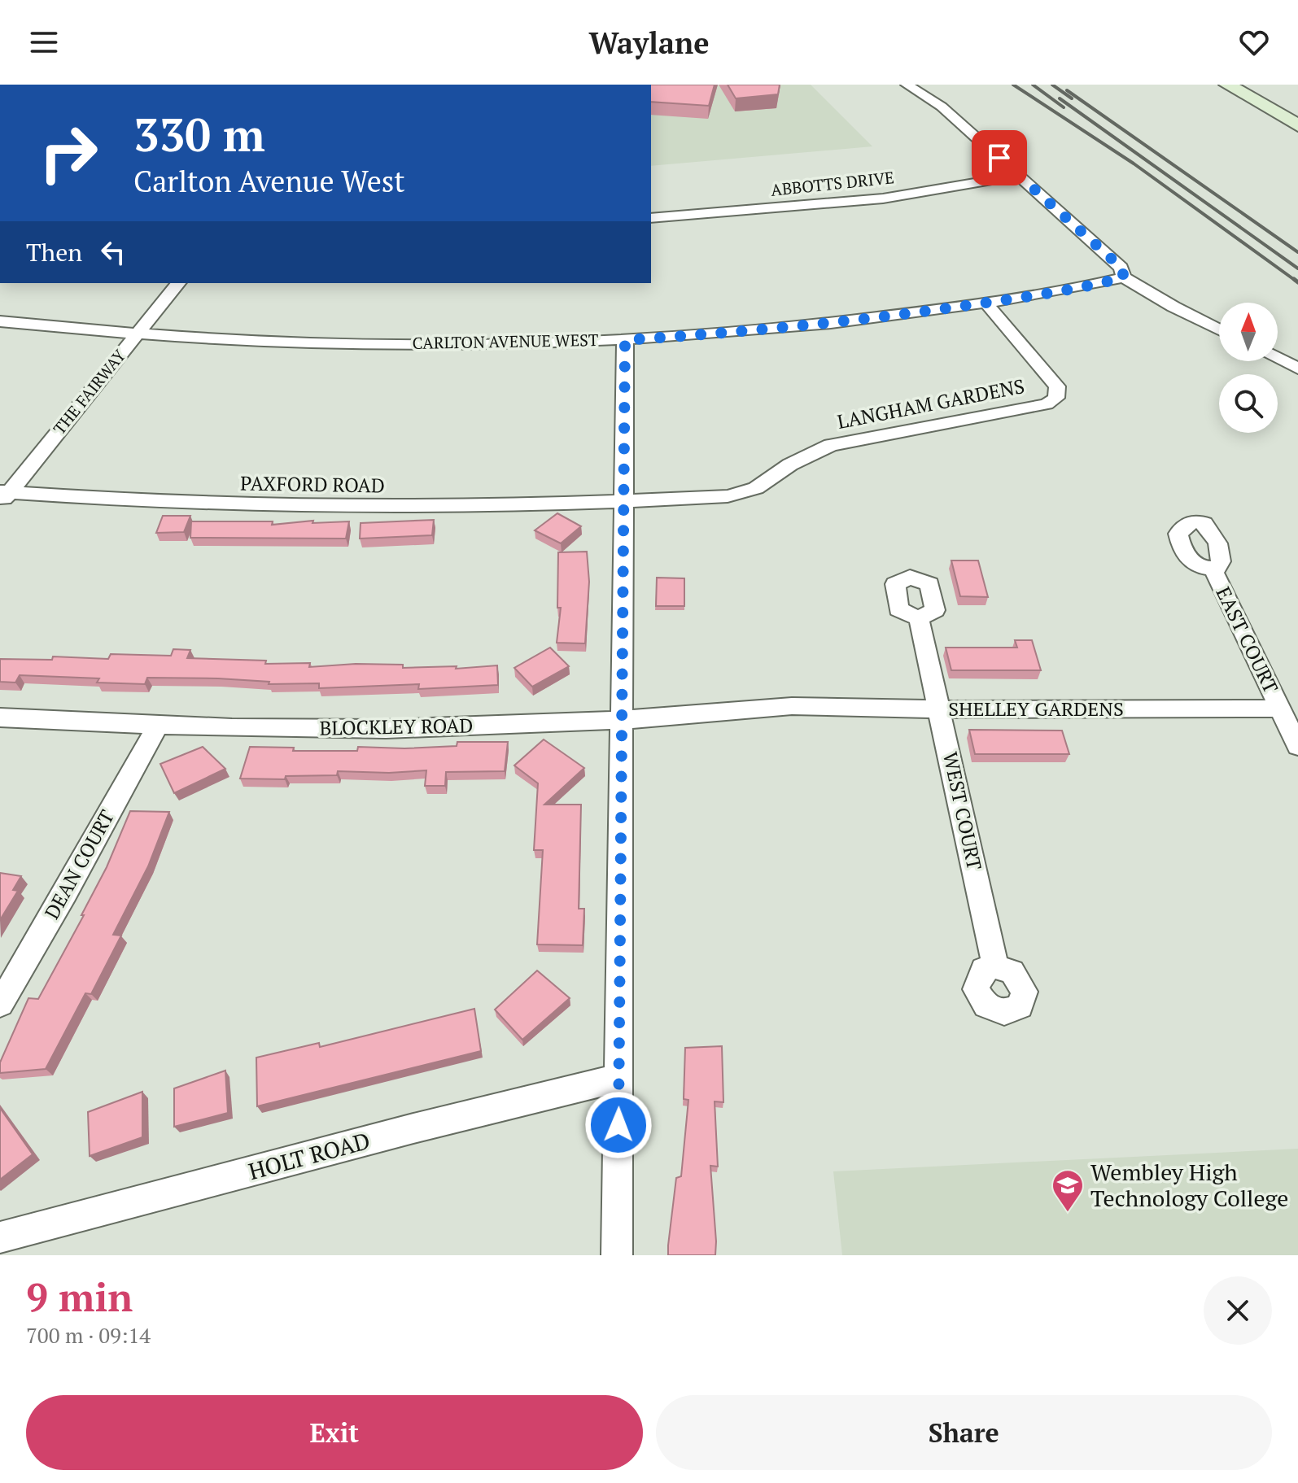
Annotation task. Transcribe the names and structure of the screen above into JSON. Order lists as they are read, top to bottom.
{
  "streets": {
    "street": [
      "ABBOTTS DRIVE",
      "CARLTON AVENUE WEST",
      "THE FAIRWAY",
      "LANGHAM GARDENS",
      "PAXFORD ROAD",
      "EAST COURT",
      "SHELLEY GARDENS",
      "BLOCKLEY ROAD",
      "WEST COURT",
      "DEAN COURT",
      "HOLT ROAD"
    ]
  },
  "crossings": [
    ["CARLTON AVENUE WEST", "THE FAIRWAY"],
    ["CARLTON AVENUE WEST", "LANGHAM GARDENS"],
    ["THE FAIRWAY", "PAXFORD ROAD"],
    ["LANGHAM GARDENS", "PAXFORD ROAD"],
    ["EAST COURT", "SHELLEY GARDENS"],
    ["SHELLEY GARDENS", "BLOCKLEY ROAD"],
    ["SHELLEY GARDENS", "WEST COURT"],
    ["BLOCKLEY ROAD", "DEAN COURT"]
  ],
  "places": {
    "school or university": ["Wembley High Technology College"]
  },
  "north": "top",
  "page": {
    "header": "Waylane",
    "turn": ["330 m", "Carlton Avenue West"],
    "then": "Then",
    "heading": ["9 min", "700 m · 09:14"],
    "buttons": ["Exit", "Share"]
  }
}
